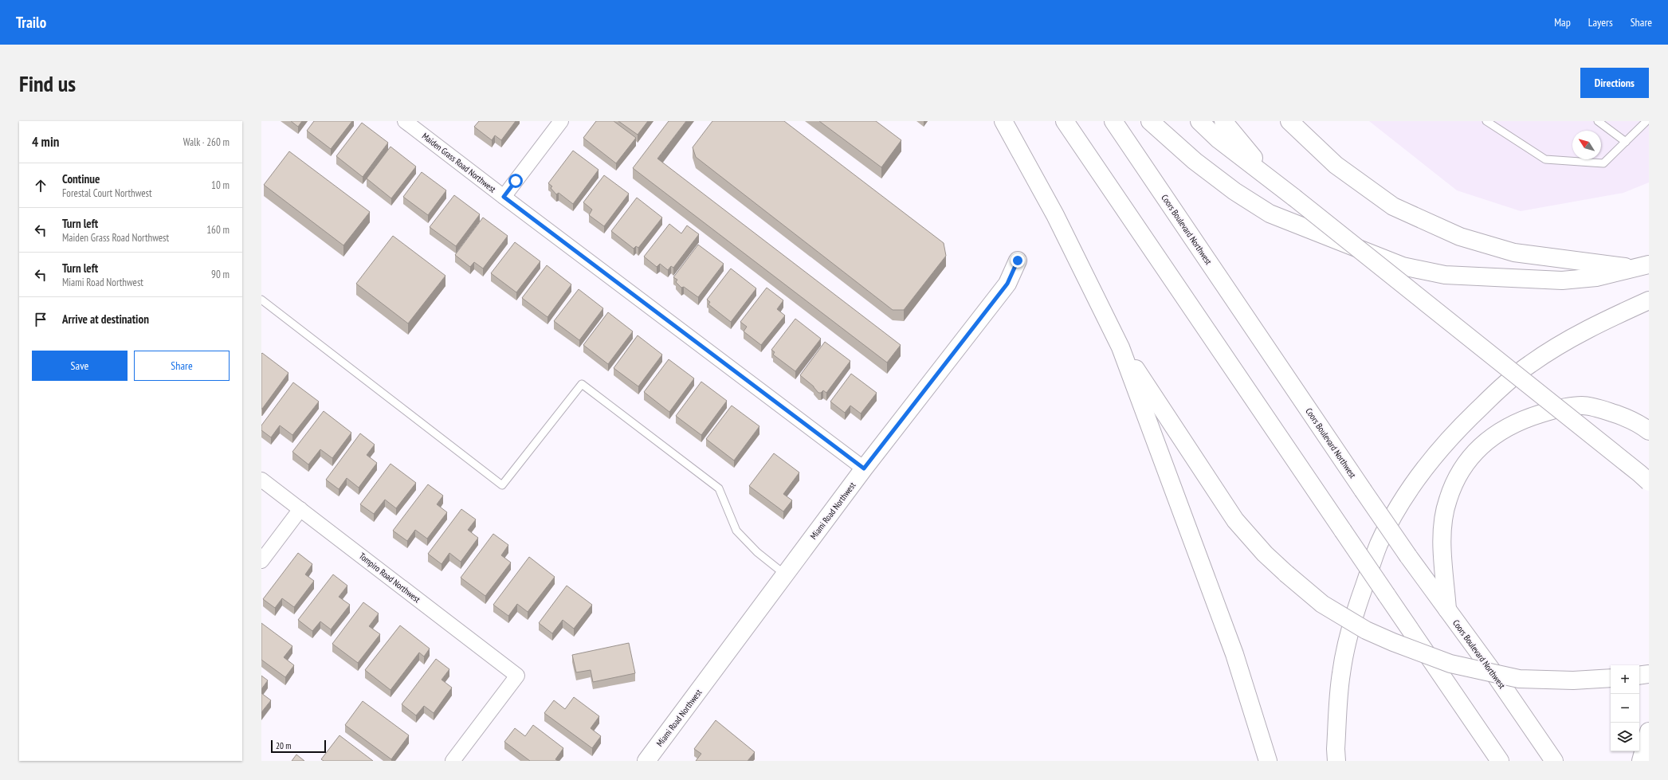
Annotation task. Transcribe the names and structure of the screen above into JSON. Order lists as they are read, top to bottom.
{
  "streets": {
    "main road": ["Coors Boulevard Northwest", "Miami Road Northwest"],
    "street": ["Maiden Grass Road Northwest", "Tompiro Road Northwest"]
  },
  "crossings": [
    ["Maiden Grass Road Northwest", "Miami Road Northwest"]
  ],
  "scale_bar": "20 m",
  "north": "top left",
  "page": {
    "header": "Trailo",
    "nav": ["Map", "Layers", "Share"],
    "buttons": [
      "Directions",
      ["Save", "Share"]
    ],
    "title": "Find us",
    "heading": ["4 min", "Walk · 260 m"],
    "list": [
      ["Continue", "Forestal Court Northwest", "10 m"],
      ["Turn left", "Maiden Grass Road Northwest", "160 m"],
      ["Turn left", "Miami Road Northwest", "90 m"],
      "Arrive at destination"
    ],
    "map_buttons": ["+", "−"],
    "scale": "20 m"
  }
}
